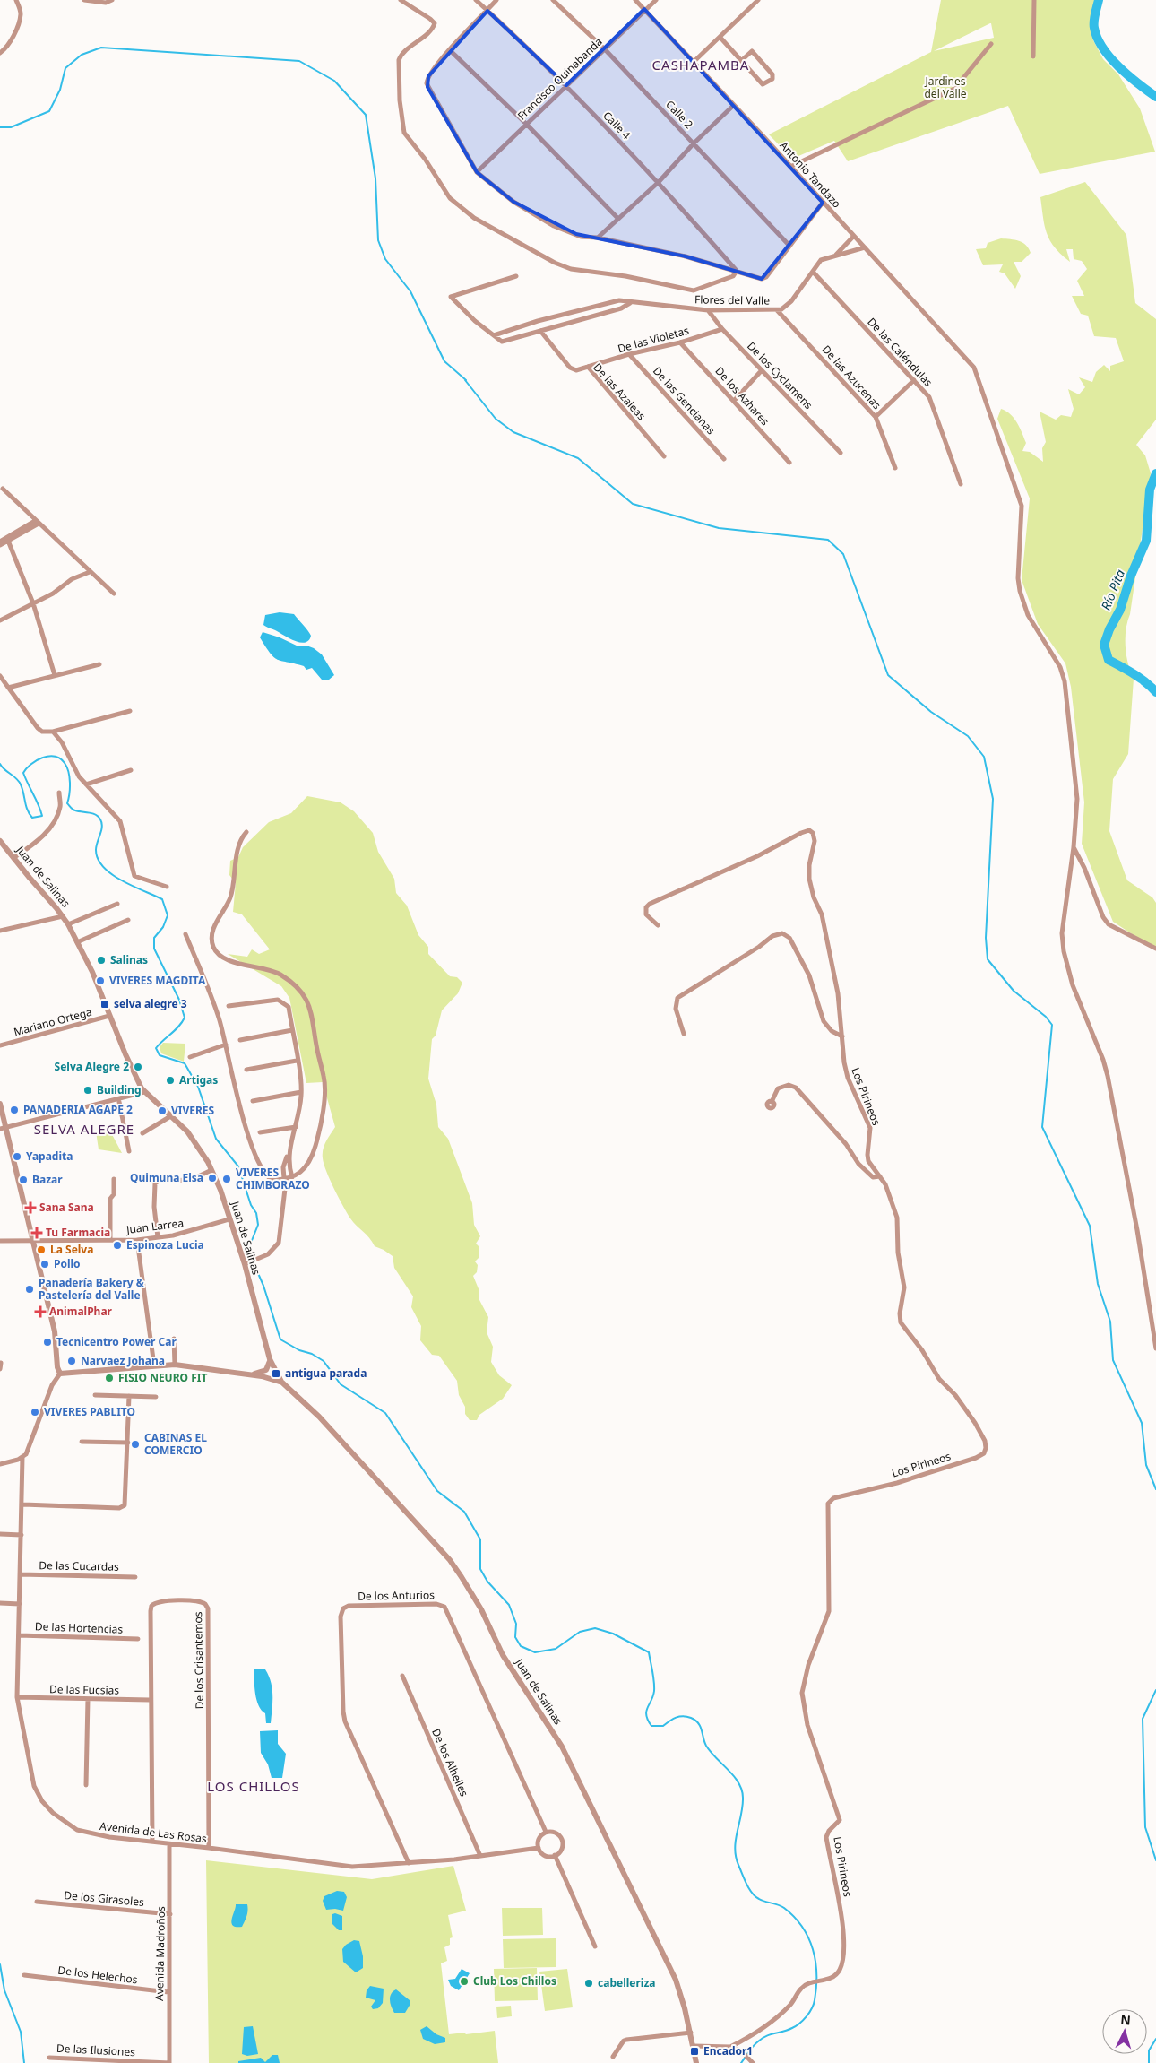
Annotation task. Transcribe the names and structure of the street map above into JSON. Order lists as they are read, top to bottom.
{
  "streets": {
    "street": [
      "Francisco Quinabanda",
      "Calle 2",
      "Calle 4",
      "Antonio Tandazo",
      "Flores del Valle",
      "De las Violetas",
      "De las Caléndulas",
      "De los Cyclamens",
      "De las Azucenas",
      "De las Azaleas",
      "De los Azhares",
      "De las Gencianas",
      "Juan de Salinas",
      "Mariano Ortega",
      "Los Pirineos",
      "Juan Larrea",
      "De las Cucardas",
      "De los Anturios",
      "De las Hortencias",
      "De los Crisantemos",
      "De las Fucsias",
      "De los Alhelies",
      "Avenida de Las Rosas",
      "De los Girasoles",
      "Avenida Madroños",
      "De los Helechos",
      "De las Ilusiones"
    ]
  },
  "crossings": [
    ["Francisco Quinabanda", "Calle 2"],
    ["Francisco Quinabanda", "Calle 4"],
    ["Francisco Quinabanda", "Antonio Tandazo"],
    ["Antonio Tandazo", "Flores del Valle"],
    ["Flores del Valle", "De las Caléndulas"],
    ["Flores del Valle", "De los Cyclamens"],
    ["Flores del Valle", "De las Azucenas"],
    ["Flores del Valle", "De las Azaleas"],
    ["De las Violetas", "De los Cyclamens"],
    ["De las Violetas", "De las Azaleas"],
    ["De las Violetas", "De los Azhares"],
    ["De las Violetas", "De las Gencianas"],
    ["Juan de Salinas", "Mariano Ortega"],
    ["Juan de Salinas", "Juan Larrea"],
    ["De las Cucardas", "Avenida de Las Rosas"],
    ["De los Anturios", "Avenida de Las Rosas"],
    ["De las Hortencias", "Avenida de Las Rosas"],
    ["De los Crisantemos", "De las Fucsias"],
    ["De los Crisantemos", "Avenida de Las Rosas"],
    ["De las Fucsias", "Avenida de Las Rosas"],
    ["De los Alhelies", "Avenida de Las Rosas"],
    ["Avenida de Las Rosas", "Avenida Madroños"],
    ["De los Girasoles", "Avenida Madroños"],
    ["Avenida Madroños", "De los Helechos"],
    ["Avenida Madroños", "De las Ilusiones"]
  ],
  "districts": ["CASHAPAMBA", "SELVA ALEGRE", "LOS CHILLOS"],
  "water": ["Río Pita"],
  "parks": ["Jardines del Valle"],
  "places": {
    "other": [
      "Salinas",
      "VIVERES MAGDITA",
      "Selva Alegre 2",
      "Artigas",
      "Building",
      "PANADERIA AGAPE 2",
      "VIVERES",
      "Yapadita",
      "Quimuna Elsa",
      "VIVERES CHIMBORAZO",
      "Bazar",
      "Espinoza Lucia",
      "La Selva",
      "Pollo",
      "Panadería Bakery & Pastelería del Valle",
      "Tecnicentro Power Car",
      "Narvaez Johana",
      "FISIO NEURO FIT",
      "VIVERES PABLITO",
      "CABINAS EL COMERCIO",
      "Club Los Chillos",
      "cabelleriza"
    ],
    "transit": ["selva alegre 3", "antigua parada", "Encador1"],
    "health": ["Sana Sana", "Tu Farmacia", "AnimalPhar"]
  },
  "north": "top"
}
